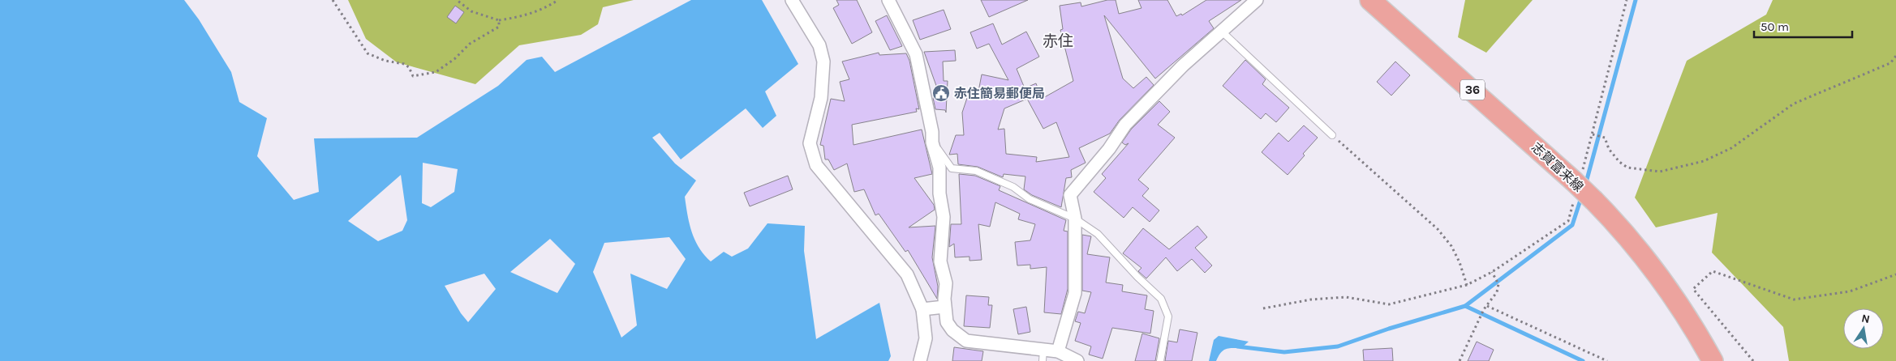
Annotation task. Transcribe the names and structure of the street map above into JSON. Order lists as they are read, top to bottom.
{
  "streets": {
    "main road": ["36", "志賀富来線"]
  },
  "districts": ["赤住"],
  "places": {
    "public building": ["赤住簡易郵便局"]
  },
  "scale_bar": "50 m",
  "north": "top"
}
